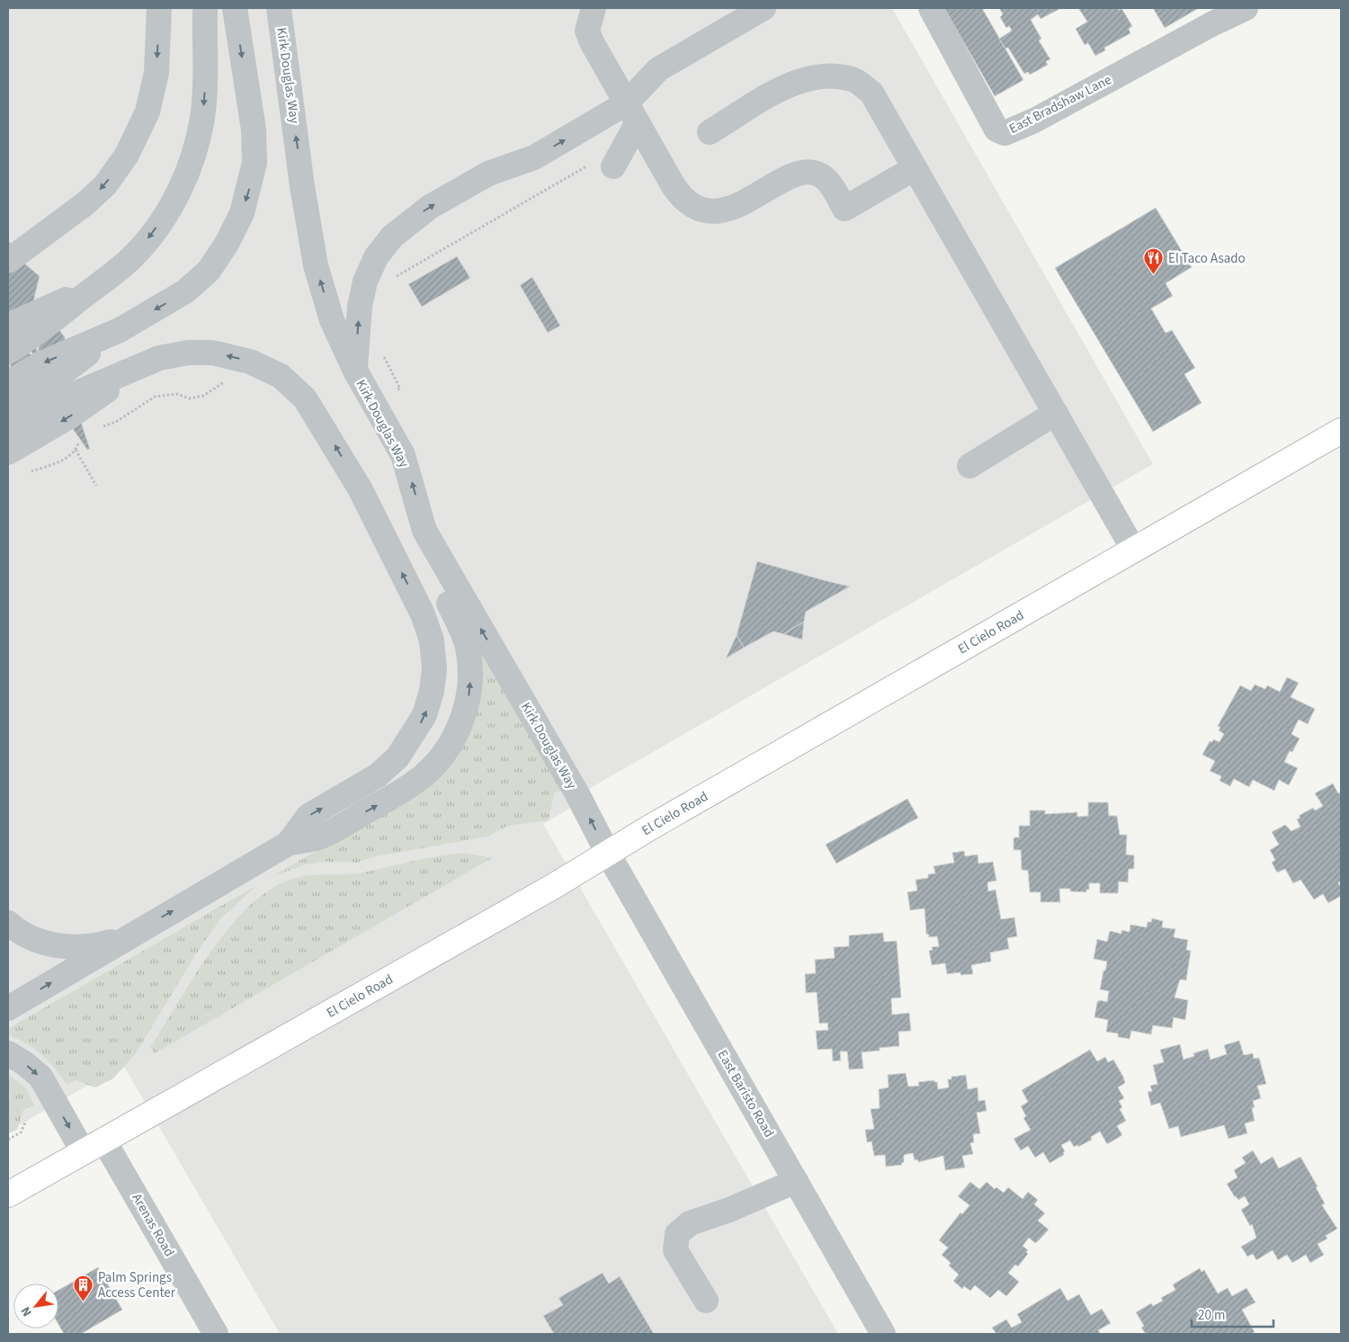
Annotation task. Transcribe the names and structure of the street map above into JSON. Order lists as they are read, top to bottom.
{
  "streets": {
    "main road": ["El Cielo Road"],
    "street": [
      "Kirk Douglas Way",
      "East Bradshaw Lane",
      "East Baristo Road",
      "Arenas Road"
    ]
  },
  "crossings": [
    ["Kirk Douglas Way", "El Cielo Road"],
    ["Kirk Douglas Way", "East Baristo Road"],
    ["El Cielo Road", "East Baristo Road"],
    ["El Cielo Road", "Arenas Road"]
  ],
  "one_way": ["Kirk Douglas Way", "Arenas Road"],
  "places": {
    "restaurant": ["El Taco Asado"],
    "building": ["Palm Springs Access Center"]
  },
  "scale_bar": "20 m",
  "north": "bottom left"
}
